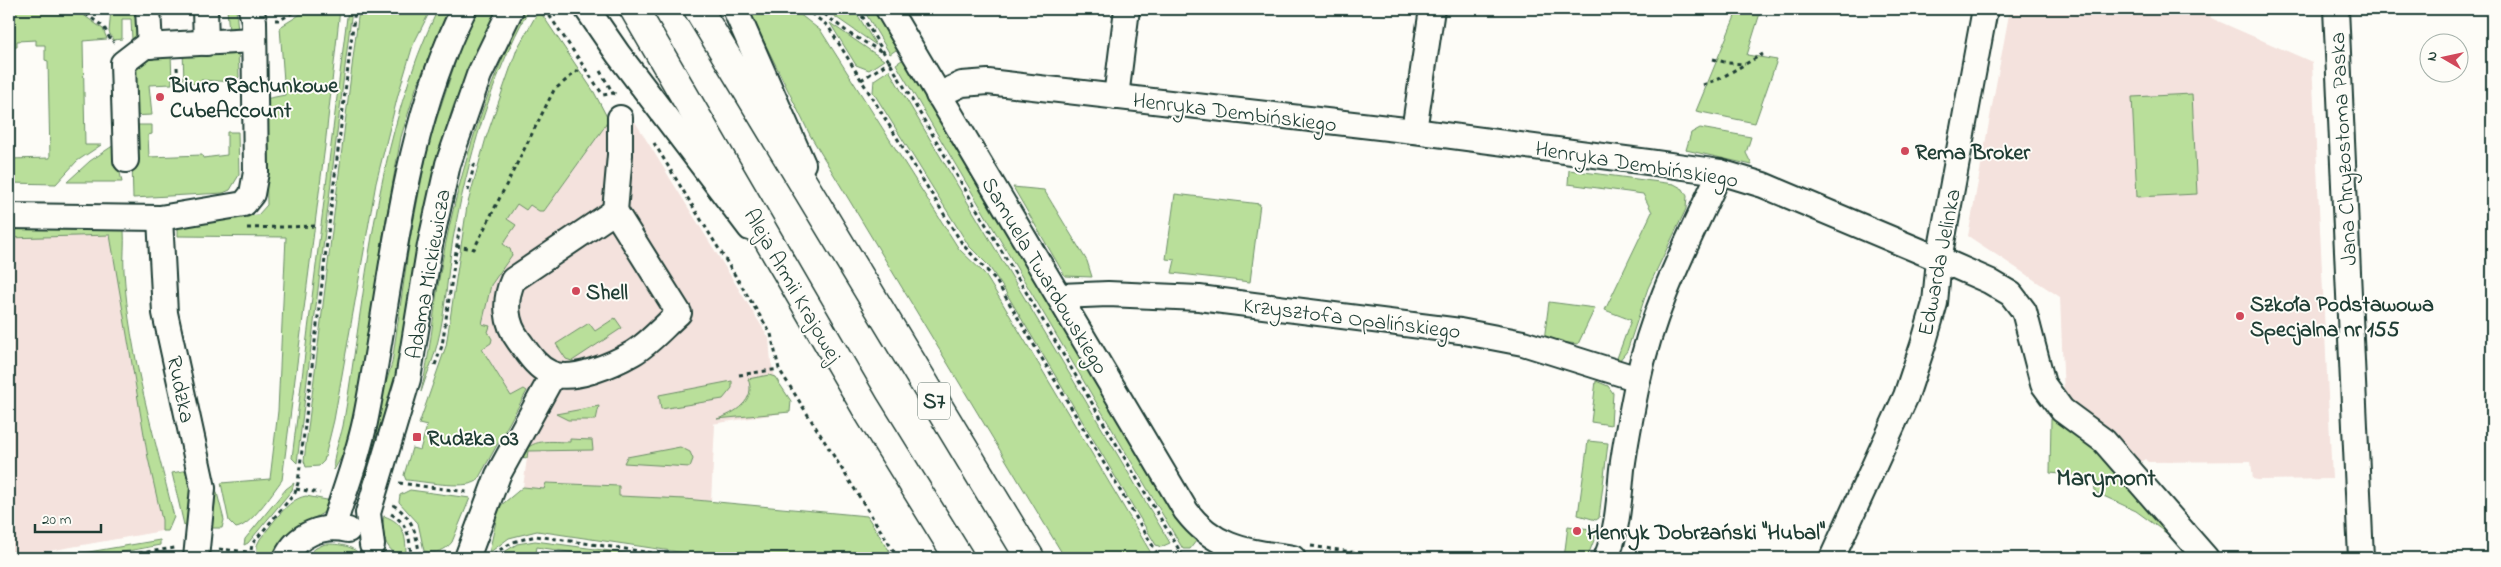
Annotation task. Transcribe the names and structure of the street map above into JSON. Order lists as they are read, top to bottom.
{
  "streets": {
    "highway": ["Aleja Armii Krajowej", "S7"],
    "street": [
      "Henryka Dembińskiego",
      "Jana Chryzostoma Paska",
      "Edwarda Jelinka",
      "Adama Mickiewicza",
      "Samuela Twardowskiego",
      "Krzysztofa Opalińskiego",
      "Rudzka"
    ]
  },
  "crossings": [
    ["Henryka Dembińskiego", "Edwarda Jelinka"],
    ["Henryka Dembińskiego", "Samuela Twardowskiego"],
    ["Samuela Twardowskiego", "Krzysztofa Opalińskiego"]
  ],
  "districts": ["Marymont"],
  "places": {
    "other": [
      "Biuro Rachunkowe CubeAccount",
      "Rema Broker",
      "Shell",
      "Szkoła Podstawowa Specjalna nr 155",
      "Henryk Dobrzański \"Hubal\""
    ],
    "transit": ["Rudzka 03"]
  },
  "scale_bar": "20 m",
  "north": "left"
}
